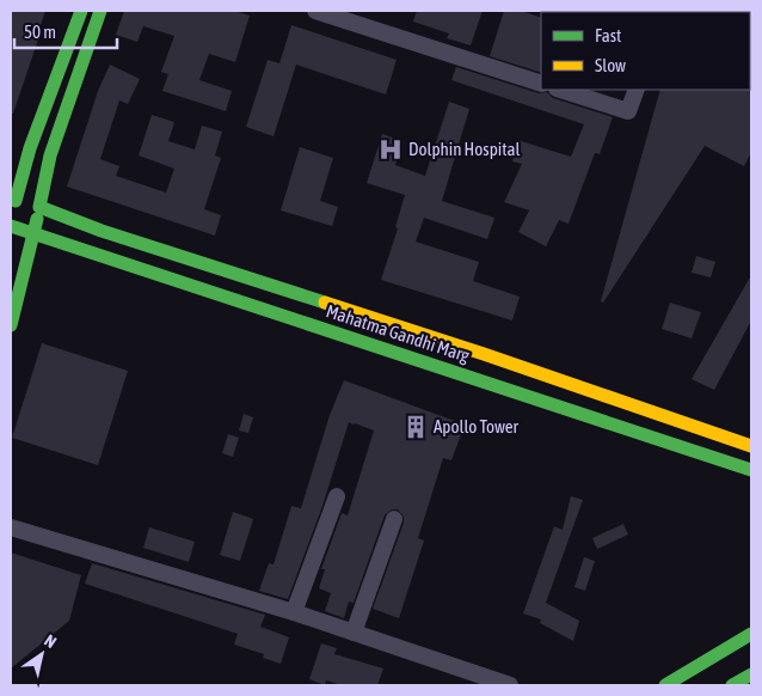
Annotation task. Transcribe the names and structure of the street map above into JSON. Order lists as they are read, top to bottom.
{
  "streets": {
    "main road": ["Mahatma Gandhi Marg"]
  },
  "places": {
    "hospital": ["Dolphin Hospital"],
    "building": ["Apollo Tower"]
  },
  "legend": ["Fast", "Slow"],
  "scale_bar": "50 m",
  "north": "top right"
}
